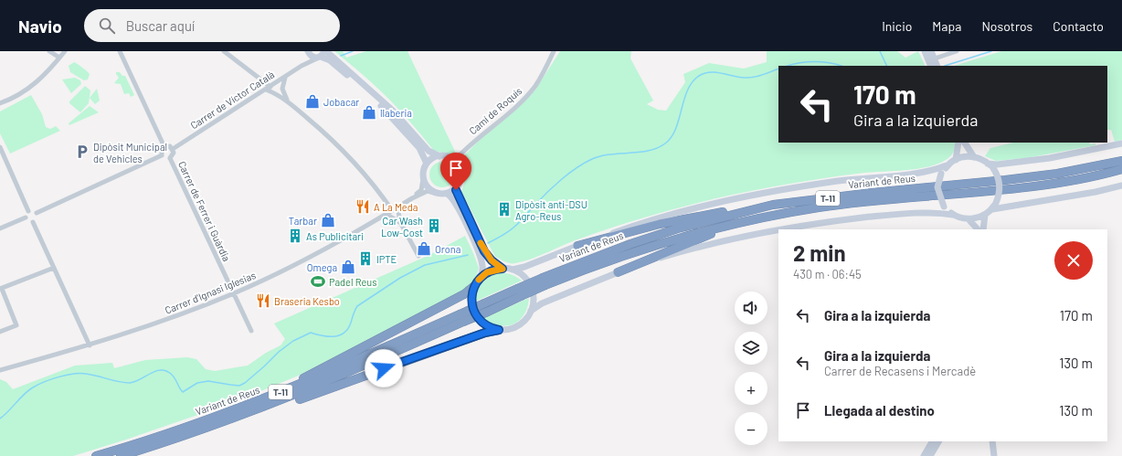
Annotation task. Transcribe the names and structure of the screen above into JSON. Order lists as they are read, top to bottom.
{
  "streets": {
    "highway": ["Variant de Reus", "T-11"],
    "street": [
      "Carrer de Víctor Català",
      "Camí de Roquís",
      "Carrer de Ferrer i Guàrdia",
      "Carrer d'Ignasi Iglesias"
    ]
  },
  "crossings": [
    ["Carrer de Víctor Català", "Carrer de Ferrer i Guàrdia"],
    ["Camí de Roquís", "Carrer d'Ignasi Iglesias"],
    ["Carrer de Ferrer i Guàrdia", "Carrer d'Ignasi Iglesias"]
  ],
  "places": {
    "shop": [
      "Jobacar",
      "llaberia",
      "Tarbar",
      "Orona",
      "Omega"
    ],
    "parking": ["Dipòsit Municipal de Vehicles"],
    "restaurant": ["A La Meda", "Braseria Kesbo"],
    "building": [
      "Dipòsit anti-DSU Agro-Reus",
      "Car Wash Low-Cost",
      "As Publicitari",
      "IPTE"
    ],
    "sports": ["Padel Reus"]
  },
  "page": {
    "header": "Navio",
    "search": "Buscar aquí",
    "nav": [
      "Inicio",
      "Mapa",
      "Nosotros",
      "Contacto"
    ],
    "turn": ["170 m", "Gira a la izquierda"],
    "heading": ["2 min", "430 m · 06:45"],
    "map_buttons": ["+", "−"],
    "list": [
      {
        "name": "Gira a la izquierda",
        "value": "170 m"
      },
      {
        "name": "Gira a la izquierda",
        "note": "Carrer de Recasens i Mercadè",
        "value": "130 m"
      },
      {
        "name": "Llegada al destino",
        "value": "130 m"
      }
    ]
  }
}
